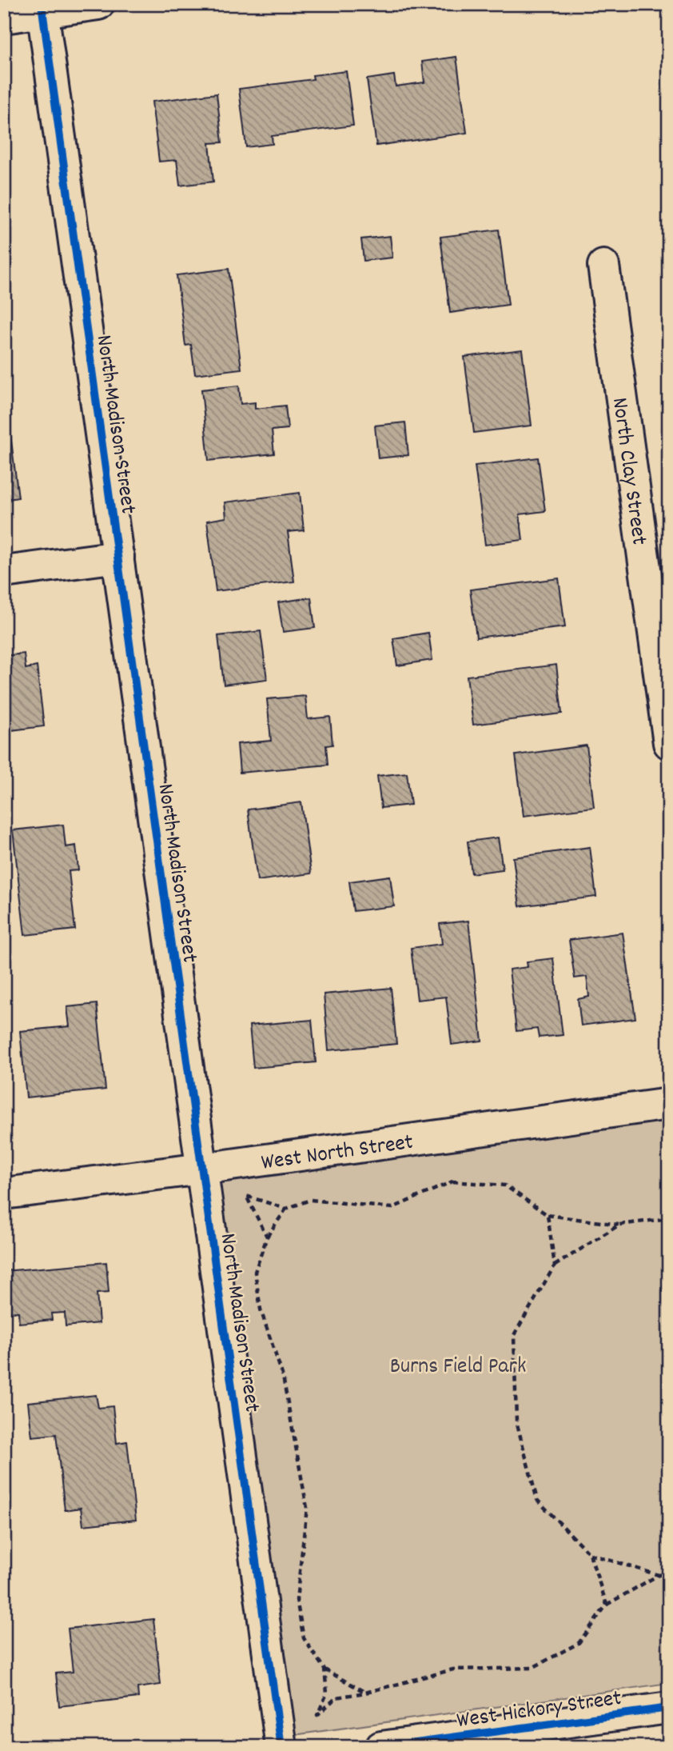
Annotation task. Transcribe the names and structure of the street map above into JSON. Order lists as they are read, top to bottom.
{
  "streets": {
    "street": [
      "North Madison Street",
      "North Clay Street",
      "West North Street",
      "West Hickory Street"
    ]
  },
  "crossings": [
    ["North Madison Street", "West North Street"]
  ],
  "parks": ["Burns Field Park"]
}
